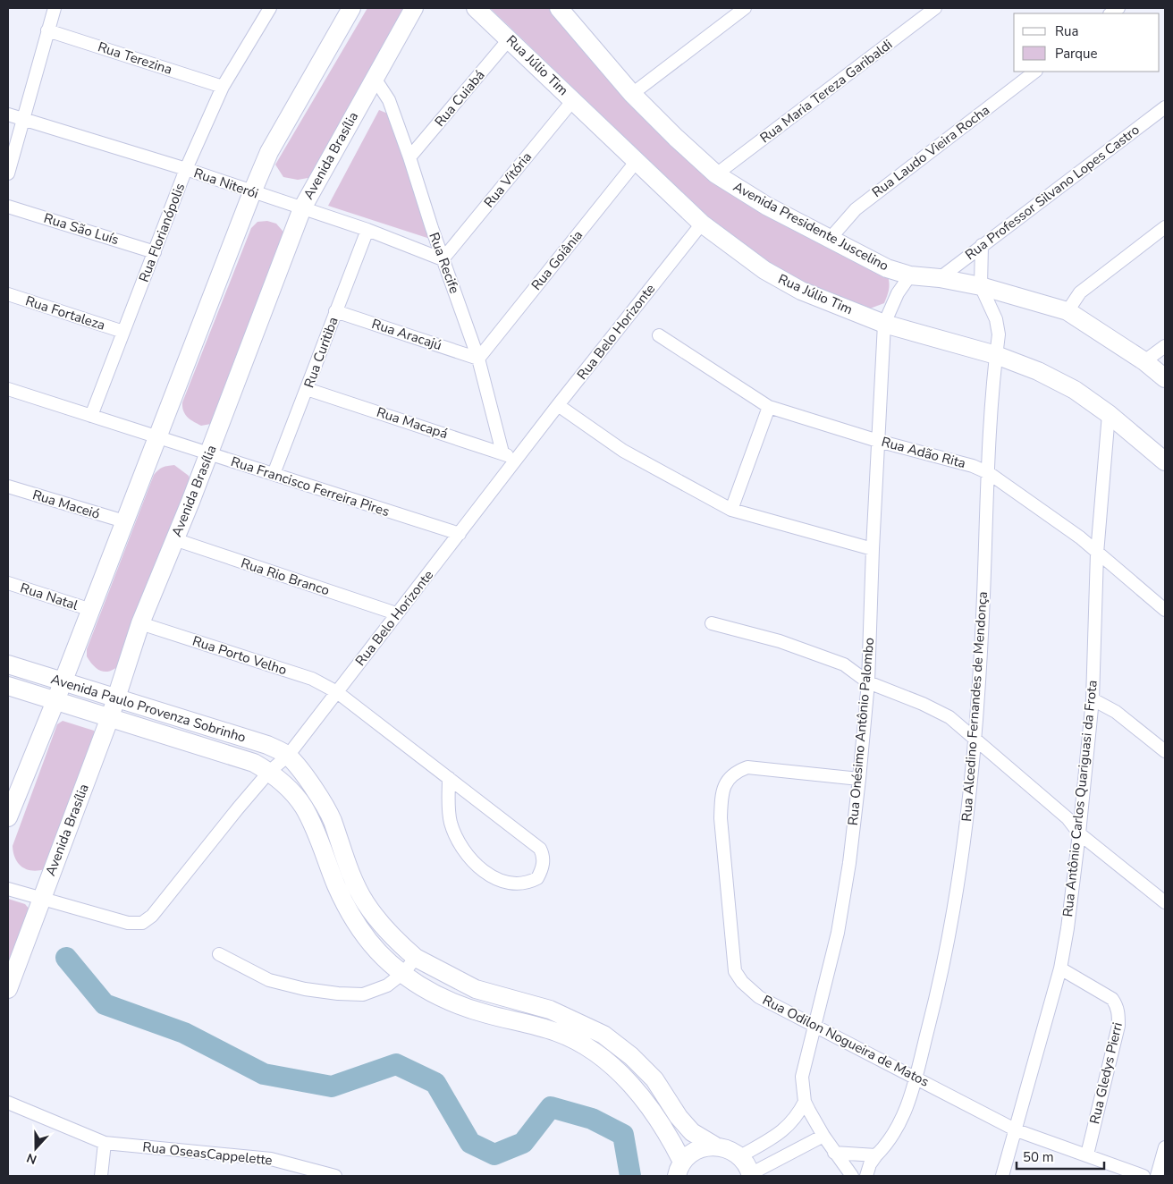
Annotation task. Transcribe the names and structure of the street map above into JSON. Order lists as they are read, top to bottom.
{
  "streets": {
    "main road": [
      "Rua Júlio Tim",
      "Avenida Brasília",
      "Avenida Presidente Juscelino",
      "Avenida Paulo Provenza Sobrinho"
    ],
    "street": [
      "Rua Terezina",
      "Rua Maria Tereza Garibaldi",
      "Rua Cuiabá",
      "Rua Laudo Vieira Rocha",
      "Rua Vitória",
      "Rua Niterói",
      "Rua Professor Silvano Lopes Castro",
      "Rua São Luís",
      "Rua Florianópolis",
      "Rua Goiânia",
      "Rua Recife",
      "Rua Fortaleza",
      "Rua Belo Horizonte",
      "Rua Aracajú",
      "Rua Curitiba",
      "Rua Macapá",
      "Rua Adão Rita",
      "Rua Francisco Ferreira Pires",
      "Rua Maceió",
      "Rua Rio Branco",
      "Rua Natal",
      "Rua Porto Velho",
      "Rua Alcedino Fernandes de Mendonça",
      "Rua Onésimo Antônio Palombo",
      "Rua Antônio Carlos Quariguasi da Frota",
      "Rua Odilon Nogueira de Matos",
      "Rua Gledys Pierri",
      "Rua OseasCappelette"
    ]
  },
  "crossings": [
    ["Rua Terezina", "Rua Florianópolis"],
    ["Rua Júlio Tim", "Rua Cuiabá"],
    ["Rua Júlio Tim", "Rua Vitória"],
    ["Rua Júlio Tim", "Rua Goiânia"],
    ["Rua Júlio Tim", "Rua Belo Horizonte"],
    ["Rua Júlio Tim", "Rua Alcedino Fernandes de Mendonça"],
    ["Rua Júlio Tim", "Rua Onésimo Antônio Palombo"],
    ["Rua Júlio Tim", "Rua Antônio Carlos Quariguasi da Frota"],
    ["Rua Maria Tereza Garibaldi", "Avenida Presidente Juscelino"],
    ["Rua Cuiabá", "Rua Recife"],
    ["Rua Laudo Vieira Rocha", "Avenida Presidente Juscelino"],
    ["Avenida Brasília", "Rua Niterói"],
    ["Avenida Brasília", "Rua Recife"],
    ["Avenida Brasília", "Rua Belo Horizonte"],
    ["Avenida Brasília", "Rua Francisco Ferreira Pires"],
    ["Avenida Brasília", "Rua Rio Branco"],
    ["Avenida Brasília", "Rua Porto Velho"],
    ["Avenida Brasília", "Avenida Paulo Provenza Sobrinho"],
    ["Rua Vitória", "Rua Niterói"],
    ["Rua Vitória", "Rua Recife"],
    ["Rua Niterói", "Rua Florianópolis"],
    ["Rua Niterói", "Rua Recife"],
    ["Rua Niterói", "Rua Curitiba"],
    ["Rua Professor Silvano Lopes Castro", "Avenida Presidente Juscelino"],
    ["Rua Professor Silvano Lopes Castro", "Rua Alcedino Fernandes de Mendonça"],
    ["Avenida Presidente Juscelino", "Rua Alcedino Fernandes de Mendonça"],
    ["Avenida Presidente Juscelino", "Rua Onésimo Antônio Palombo"],
    ["Rua São Luís", "Rua Florianópolis"],
    ["Rua Florianópolis", "Rua Fortaleza"],
    ["Rua Florianópolis", "Rua Francisco Ferreira Pires"],
    ["Rua Goiânia", "Rua Recife"],
    ["Rua Goiânia", "Rua Aracajú"],
    ["Rua Recife", "Rua Aracajú"],
    ["Rua Recife", "Rua Macapá"],
    ["Rua Belo Horizonte", "Rua Macapá"],
    ["Rua Belo Horizonte", "Rua Francisco Ferreira Pires"],
    ["Rua Belo Horizonte", "Rua Rio Branco"],
    ["Rua Belo Horizonte", "Rua Porto Velho"],
    ["Rua Belo Horizonte", "Avenida Paulo Provenza Sobrinho"],
    ["Rua Aracajú", "Rua Curitiba"],
    ["Rua Curitiba", "Rua Macapá"],
    ["Rua Curitiba", "Rua Francisco Ferreira Pires"],
    ["Rua Adão Rita", "Rua Alcedino Fernandes de Mendonça"],
    ["Rua Adão Rita", "Rua Onésimo Antônio Palombo"],
    ["Rua Adão Rita", "Rua Antônio Carlos Quariguasi da Frota"],
    ["Rua Alcedino Fernandes de Mendonça", "Rua Odilon Nogueira de Matos"],
    ["Rua Onésimo Antônio Palombo", "Rua Odilon Nogueira de Matos"],
    ["Rua Antônio Carlos Quariguasi da Frota", "Rua Odilon Nogueira de Matos"],
    ["Rua Antônio Carlos Quariguasi da Frota", "Rua Gledys Pierri"],
    ["Rua Odilon Nogueira de Matos", "Rua Gledys Pierri"]
  ],
  "legend": ["Rua", "Parque"],
  "scale_bar": "50 m",
  "north": "bottom"
}
